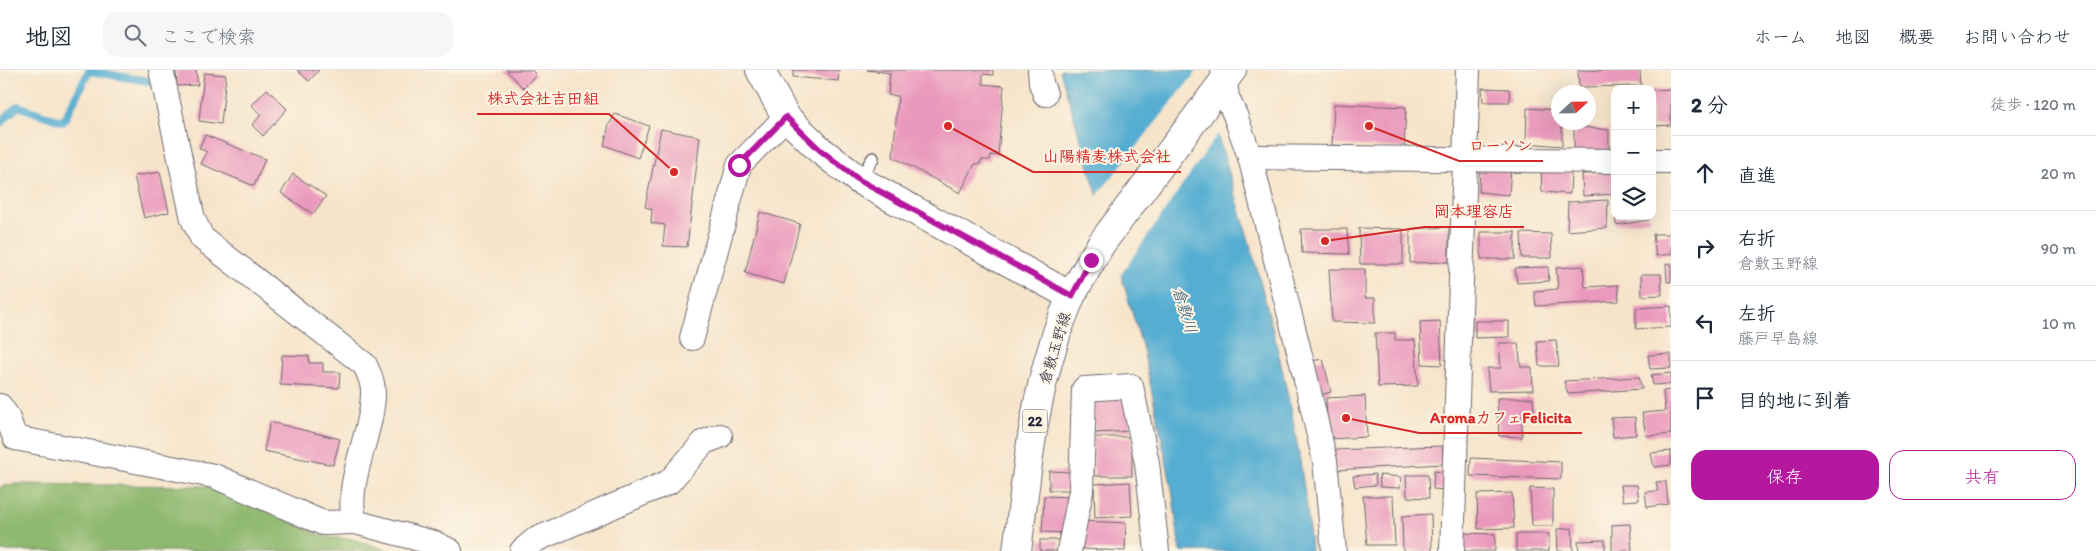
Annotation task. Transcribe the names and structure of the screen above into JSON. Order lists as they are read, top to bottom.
{
  "streets": {
    "main road": ["倉敷玉野線", "22"]
  },
  "water": ["倉敷川"],
  "places": [
    "山陽精麦株式会社",
    "ローソン",
    "株式会社吉田組",
    "岡本理容店",
    "AromaカフェFelicita"
  ],
  "north": "right",
  "page": {
    "header": "地図",
    "search": "ここで検索",
    "nav": [
      "ホーム",
      "地図",
      "概要",
      "お問い合わせ"
    ],
    "heading": ["2 分", "徒歩 · 120 m"],
    "map_buttons": ["+", "−"],
    "list": [
      ["直進", "20 m"],
      ["右折", "倉敷玉野線", "90 m"],
      ["左折", "藤戸早島線", "10 m"],
      "目的地に到着"
    ],
    "buttons": ["保存", "共有"]
  }
}
